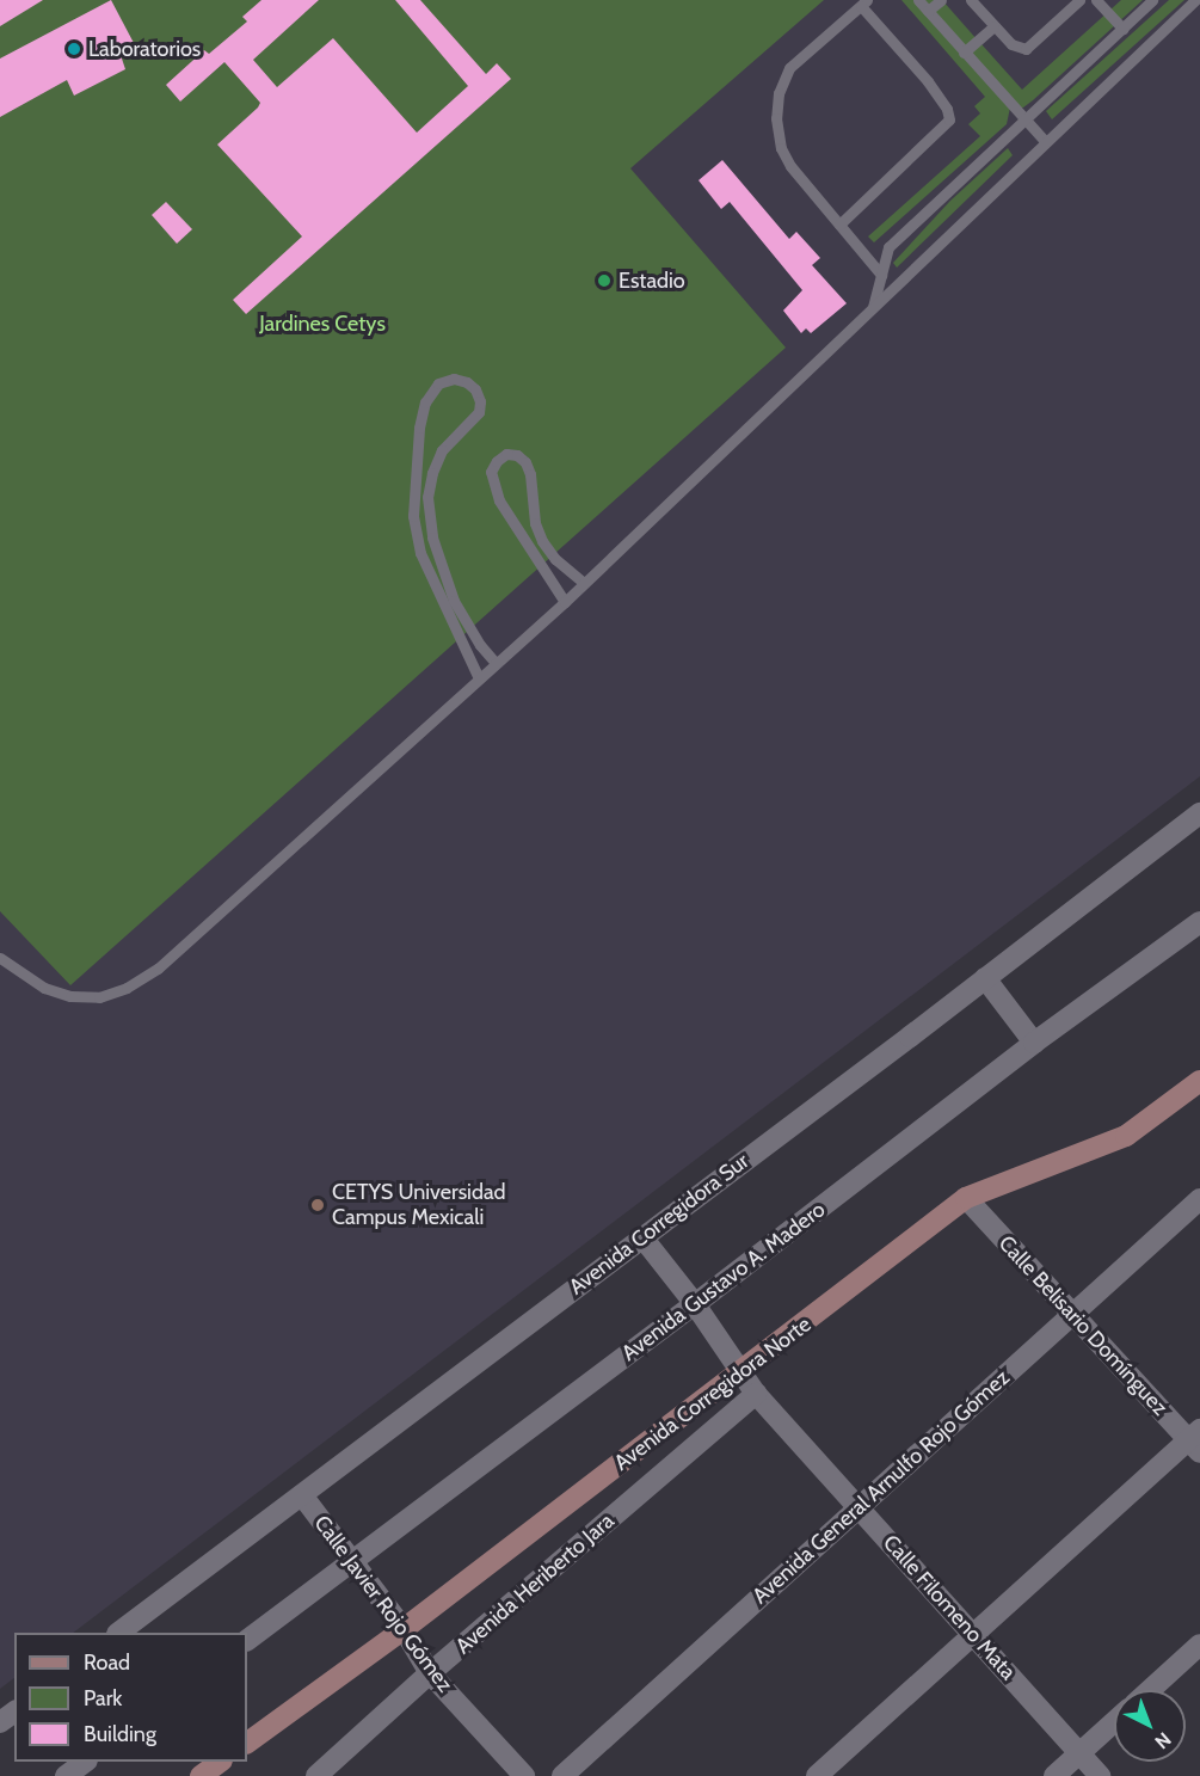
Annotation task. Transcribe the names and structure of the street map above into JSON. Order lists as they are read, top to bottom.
{
  "streets": {
    "street": [
      "Avenida Corregidora Sur",
      "Avenida Gustavo A. Madero",
      "Calle Belisario Domínguez",
      "Avenida Corregidora Norte",
      "Avenida General Arnulfo Rojo Gómez",
      "Avenida Heriberto Jara",
      "Calle Javier Rojo Gómez",
      "Calle Filomeno Mata"
    ]
  },
  "crossings": [
    ["Avenida Corregidora Sur", "Calle Javier Rojo Gómez"],
    ["Avenida Corregidora Sur", "Calle Filomeno Mata"],
    ["Avenida Gustavo A. Madero", "Calle Javier Rojo Gómez"],
    ["Avenida Gustavo A. Madero", "Calle Filomeno Mata"],
    ["Calle Belisario Domínguez", "Avenida Corregidora Norte"],
    ["Calle Belisario Domínguez", "Avenida General Arnulfo Rojo Gómez"],
    ["Avenida Corregidora Norte", "Calle Javier Rojo Gómez"],
    ["Avenida Corregidora Norte", "Calle Filomeno Mata"],
    ["Avenida General Arnulfo Rojo Gómez", "Calle Filomeno Mata"],
    ["Avenida Heriberto Jara", "Calle Javier Rojo Gómez"],
    ["Avenida Heriberto Jara", "Calle Filomeno Mata"]
  ],
  "parks": ["Jardines Cetys"],
  "places": ["Laboratorios", "Estadio", "CETYS Universidad Campus Mexicali"],
  "legend": ["Road", "Park", "Building"],
  "north": "bottom right"
}
